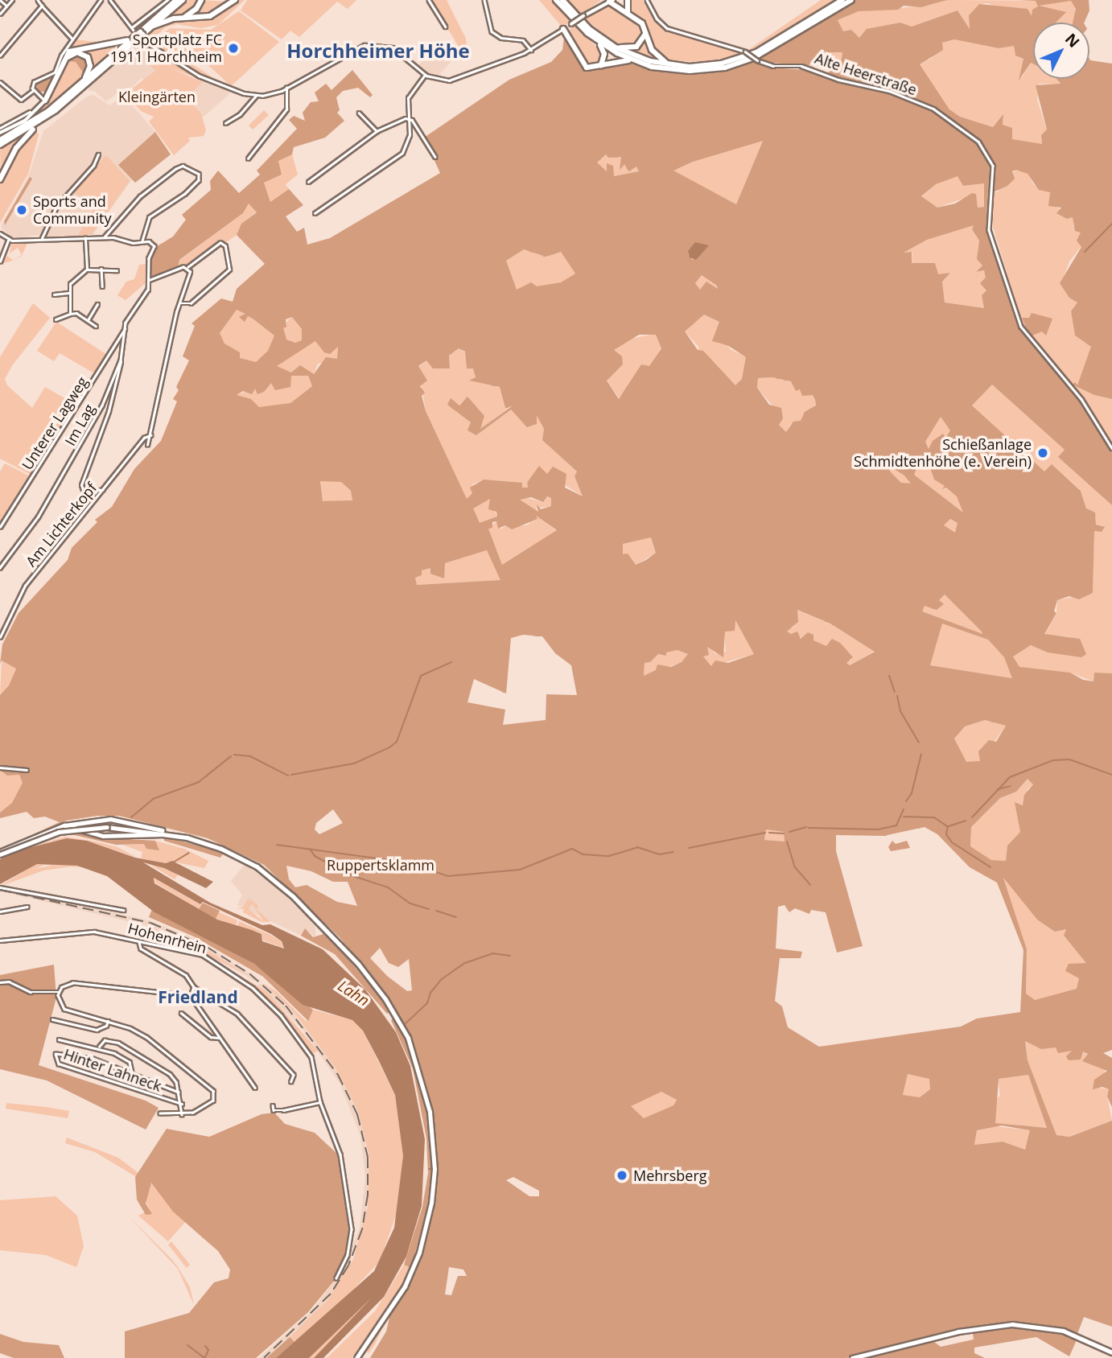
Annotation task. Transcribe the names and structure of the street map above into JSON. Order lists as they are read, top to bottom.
{
  "streets": {
    "street": [
      "Alte Heerstraße",
      "Unterer Lagweg",
      "Im Lag",
      "Am Lichterkopf",
      "Hohenrhein",
      "Hinter Lahneck"
    ]
  },
  "crossings": [
    ["Unterer Lagweg", "Im Lag"]
  ],
  "districts": ["Horchheimer Höhe", "Friedland"],
  "water": ["Lahn"],
  "parks": ["Kleingärten", "Ruppertsklamm"],
  "places": [
    "Sportplatz FC 1911 Horchheim",
    "Sports and Community",
    "Schießanlage Schmidtenhöhe (e. Verein)",
    "Mehrsberg"
  ],
  "north": "top right"
}
